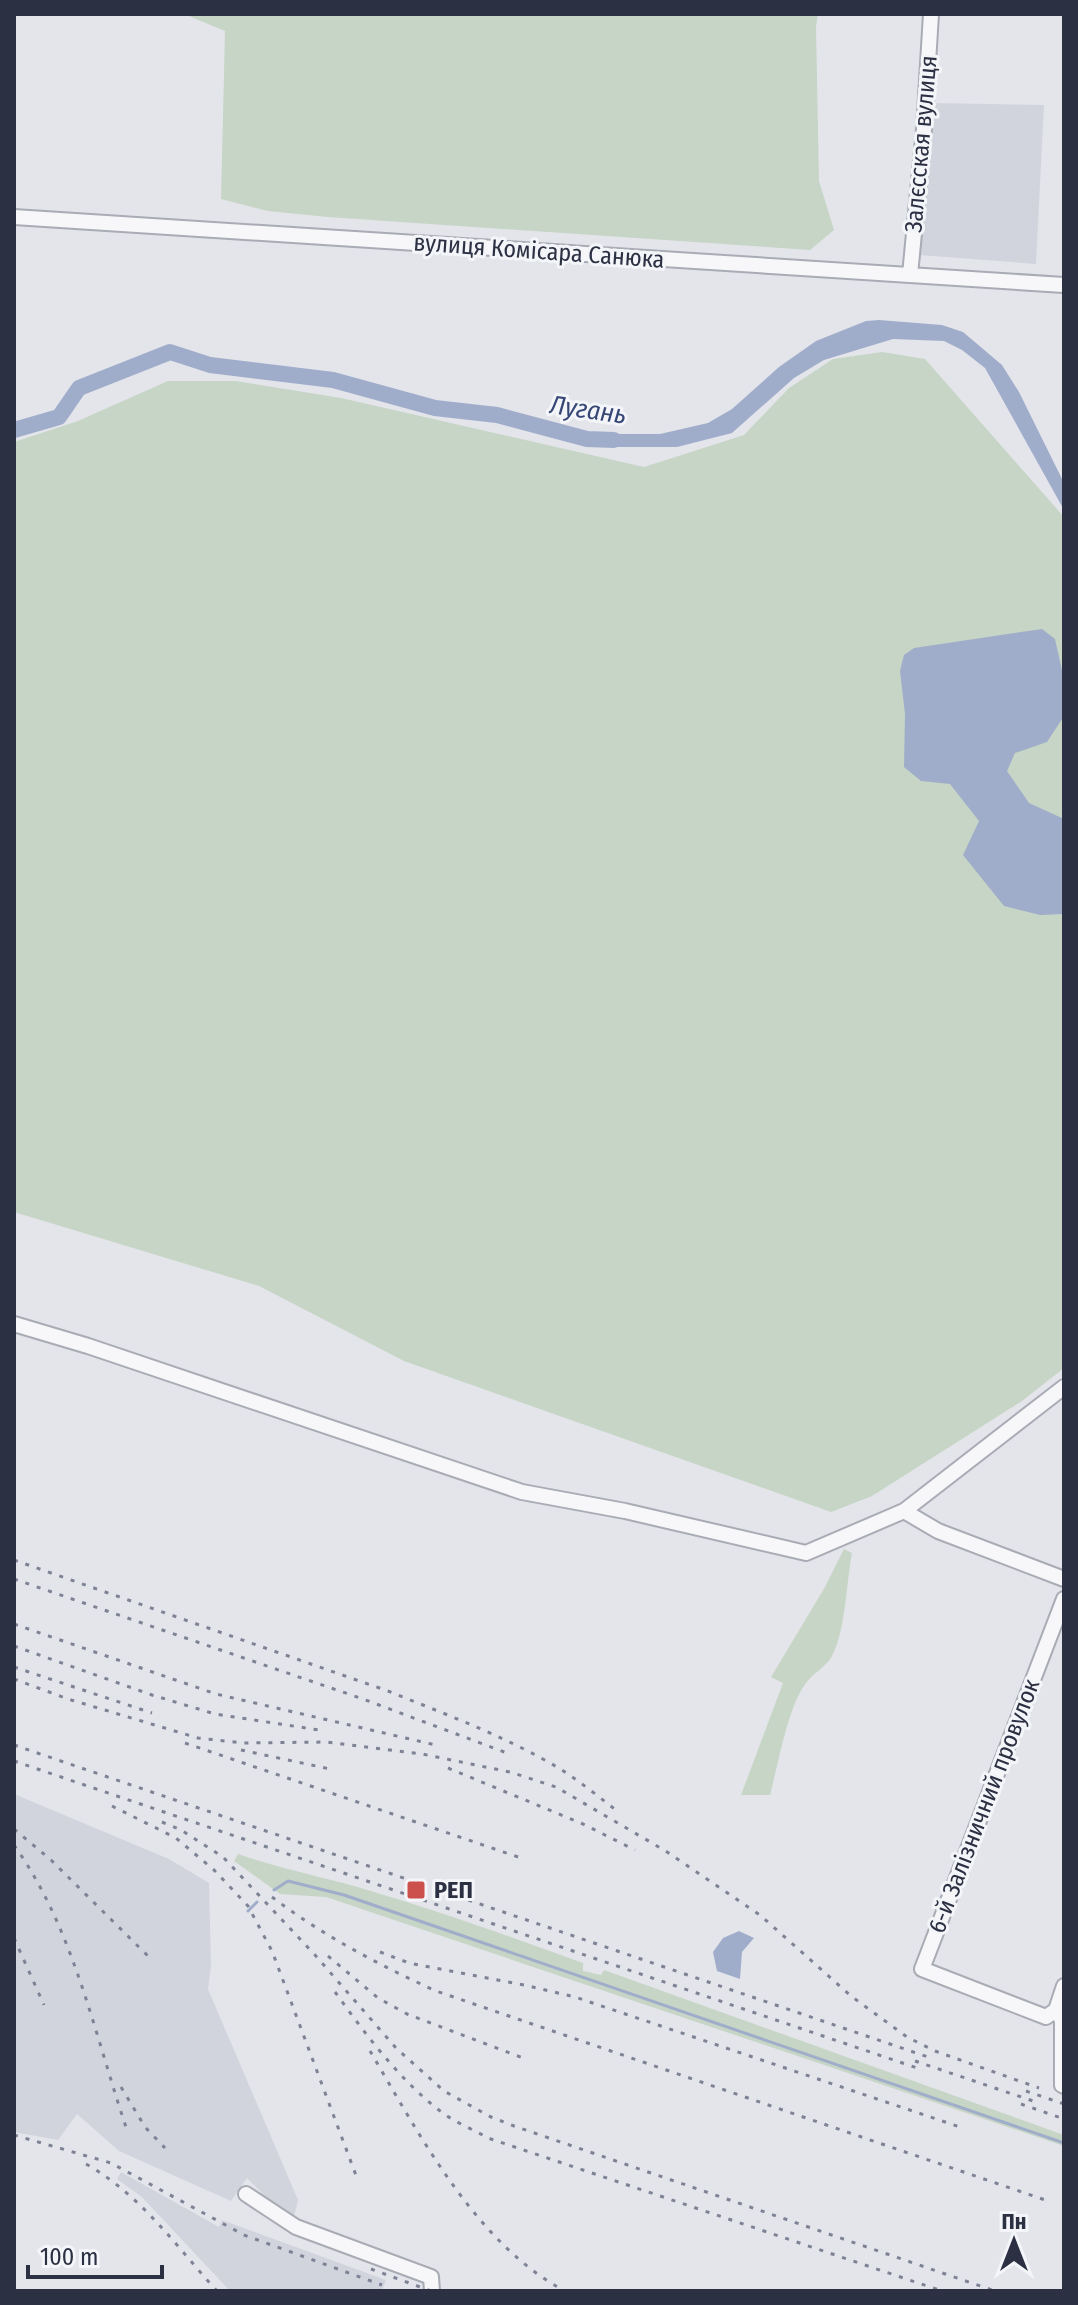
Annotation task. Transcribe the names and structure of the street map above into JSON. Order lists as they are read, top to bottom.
{
  "streets": {
    "street": ["Залєсская вулиця", "вулиця Комісара Санюка", "6-й Залізничний провулок"]
  },
  "crossings": [
    ["Залєсская вулиця", "вулиця Комісара Санюка"]
  ],
  "water": ["Лугань"],
  "places": {
    "transit": ["РЕП"]
  },
  "scale_bar": "100 m",
  "north": "top"
}
